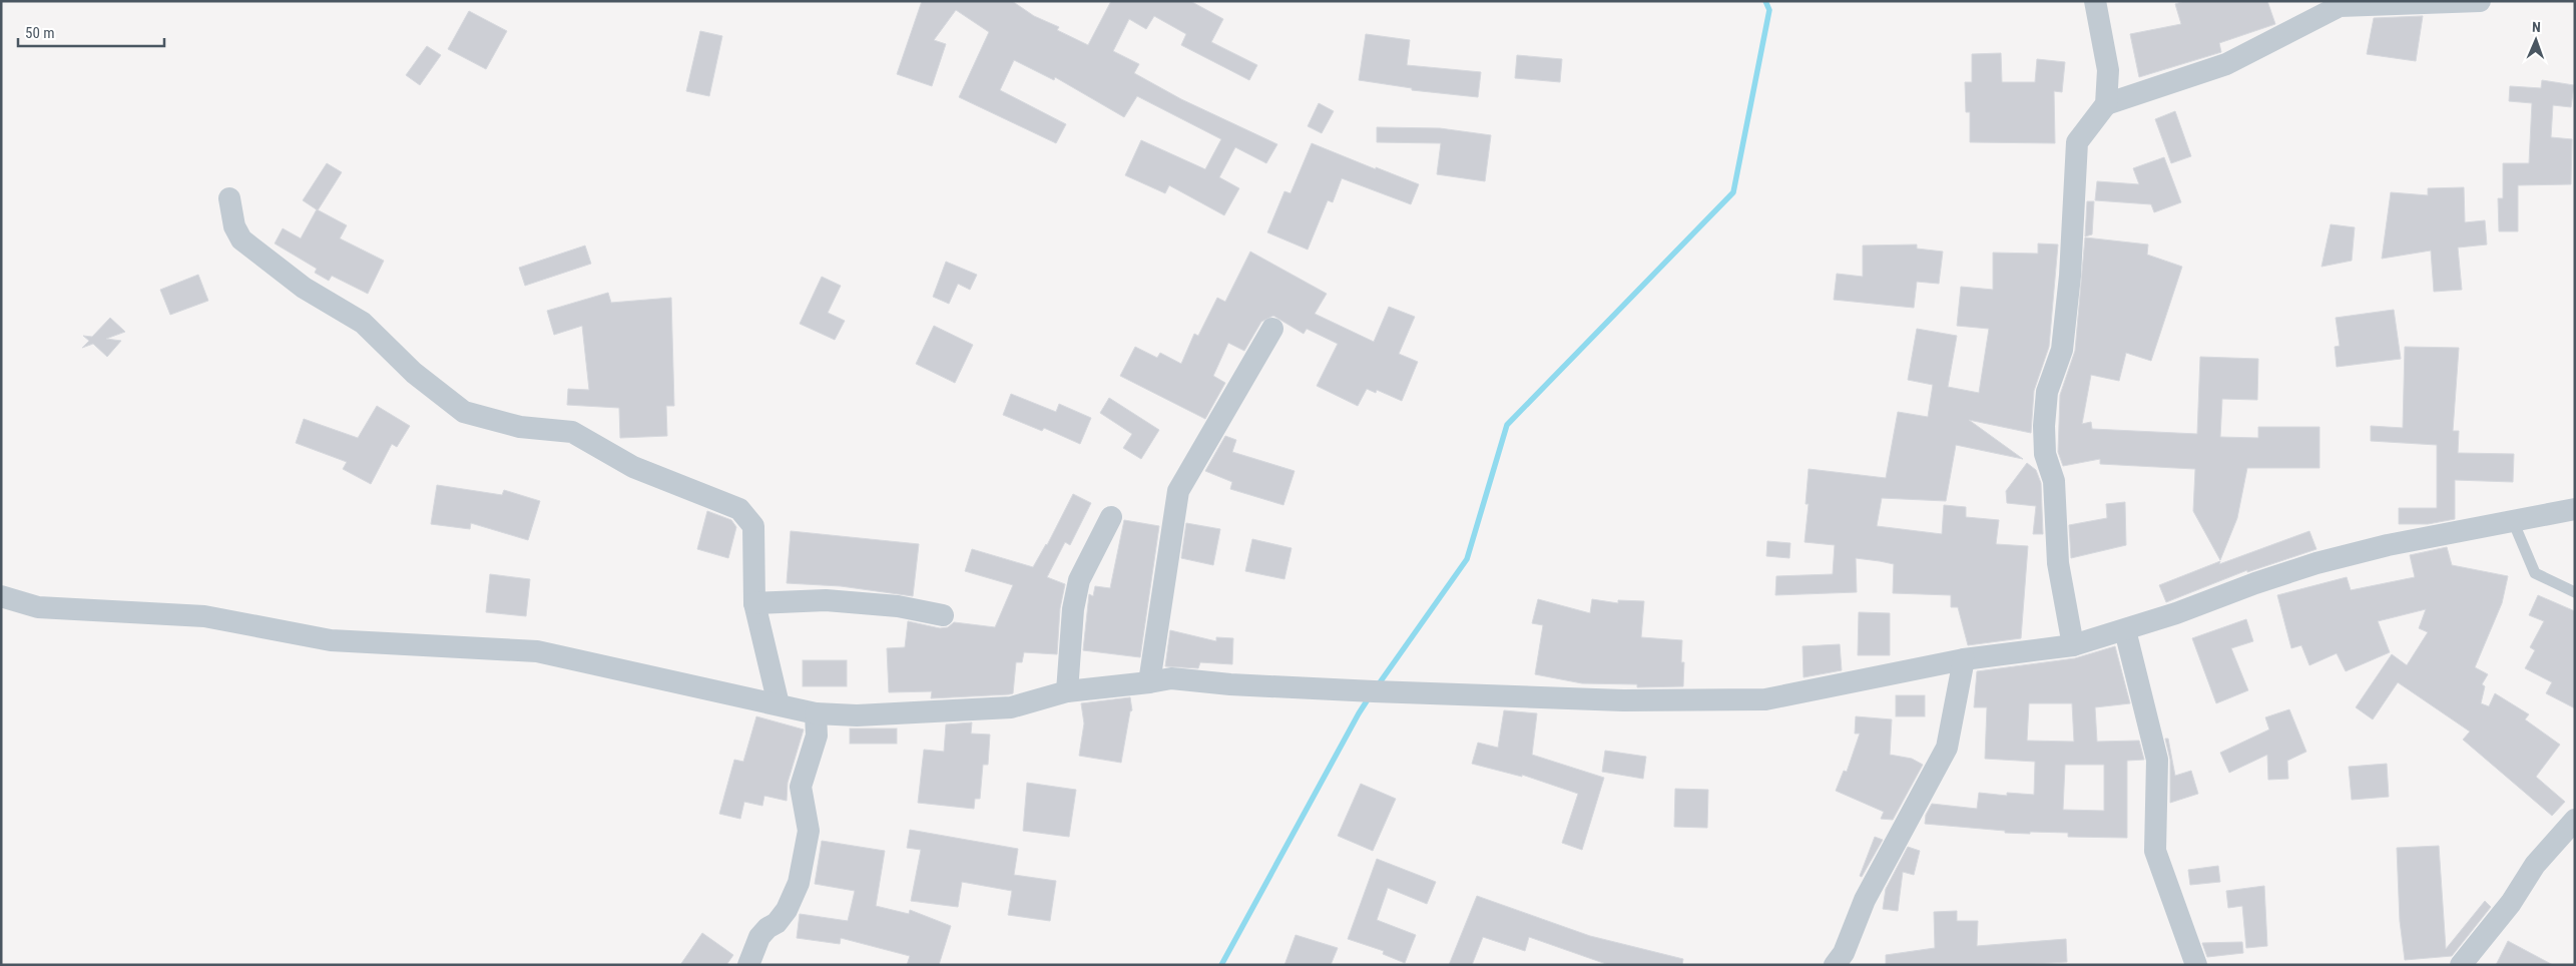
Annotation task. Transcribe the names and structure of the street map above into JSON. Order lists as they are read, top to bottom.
{
  "scale_bar": "50 m",
  "north": "top"
}
